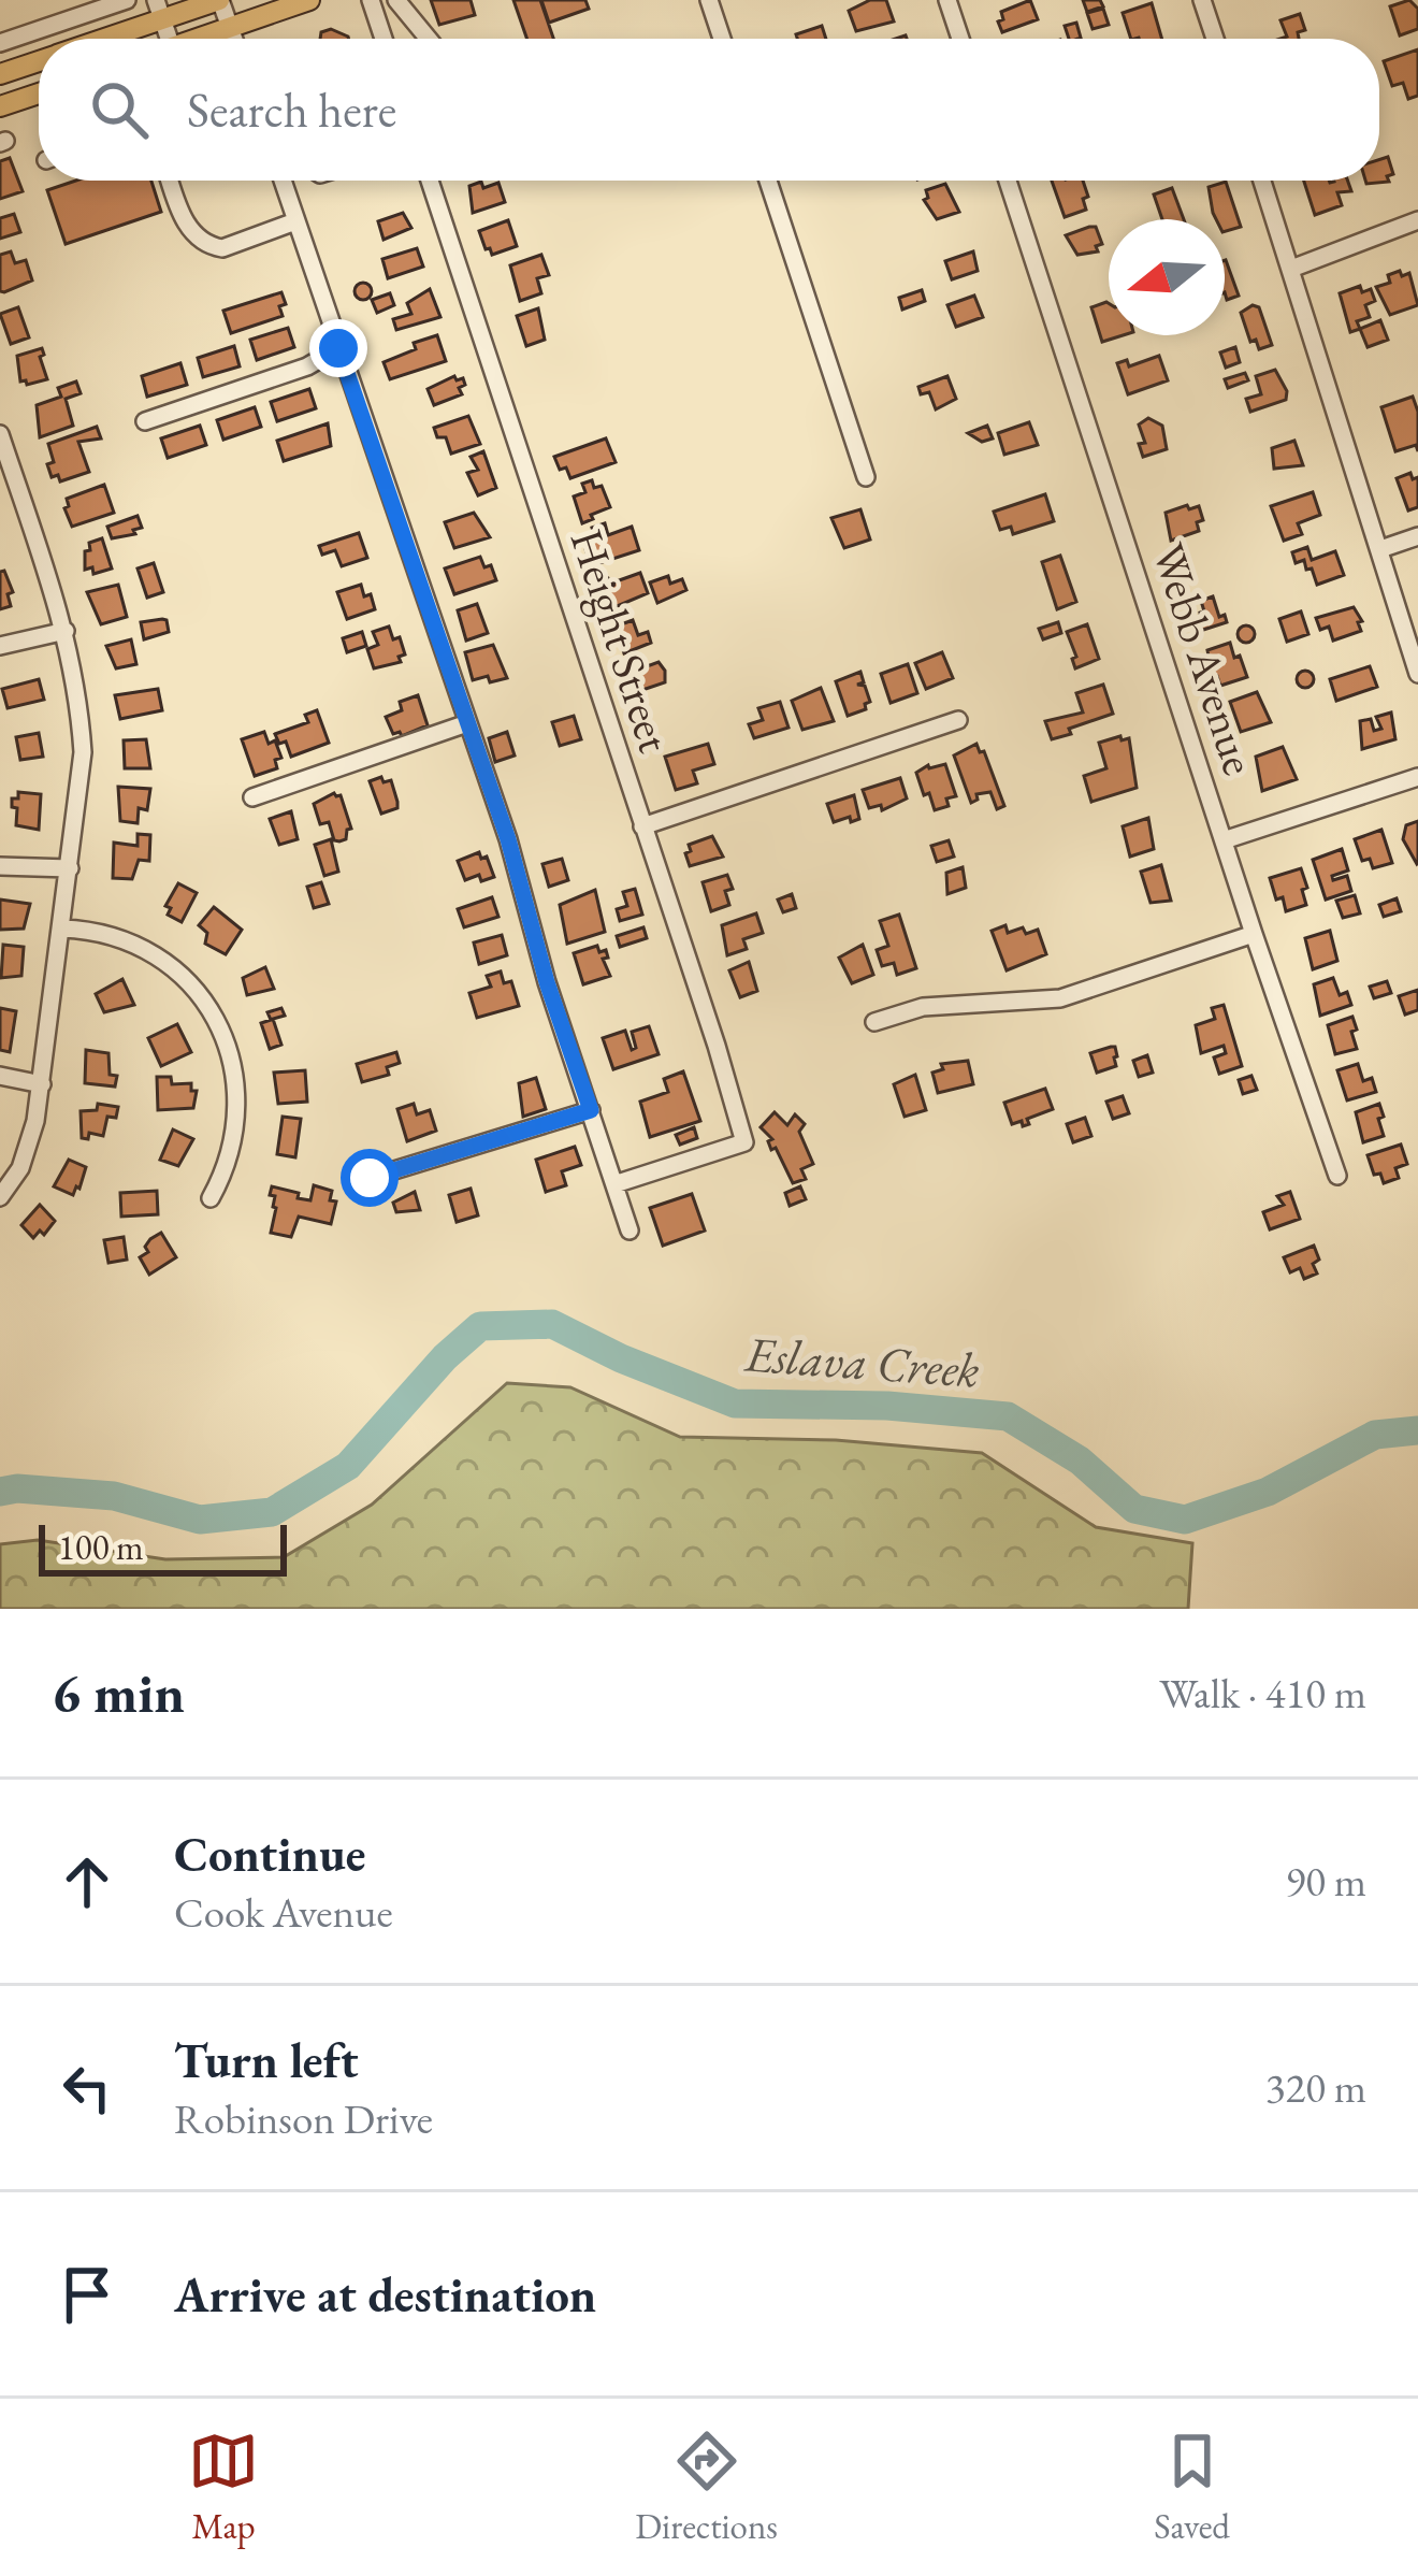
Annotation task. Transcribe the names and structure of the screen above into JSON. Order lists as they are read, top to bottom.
{
  "streets": {
    "street": ["Height Street", "Webb Avenue"]
  },
  "water": ["Eslava Creek"],
  "scale_bar": "100 m",
  "north": "left",
  "page": {
    "search": "Search here",
    "scale": "100 m",
    "heading": ["6 min", "Walk · 410 m"],
    "list": [
      ["Continue", "Cook Avenue", "90 m"],
      ["Turn left", "Robinson Drive", "320 m"],
      "Arrive at destination"
    ],
    "nav": ["Map", "Directions", "Saved"]
  }
}
